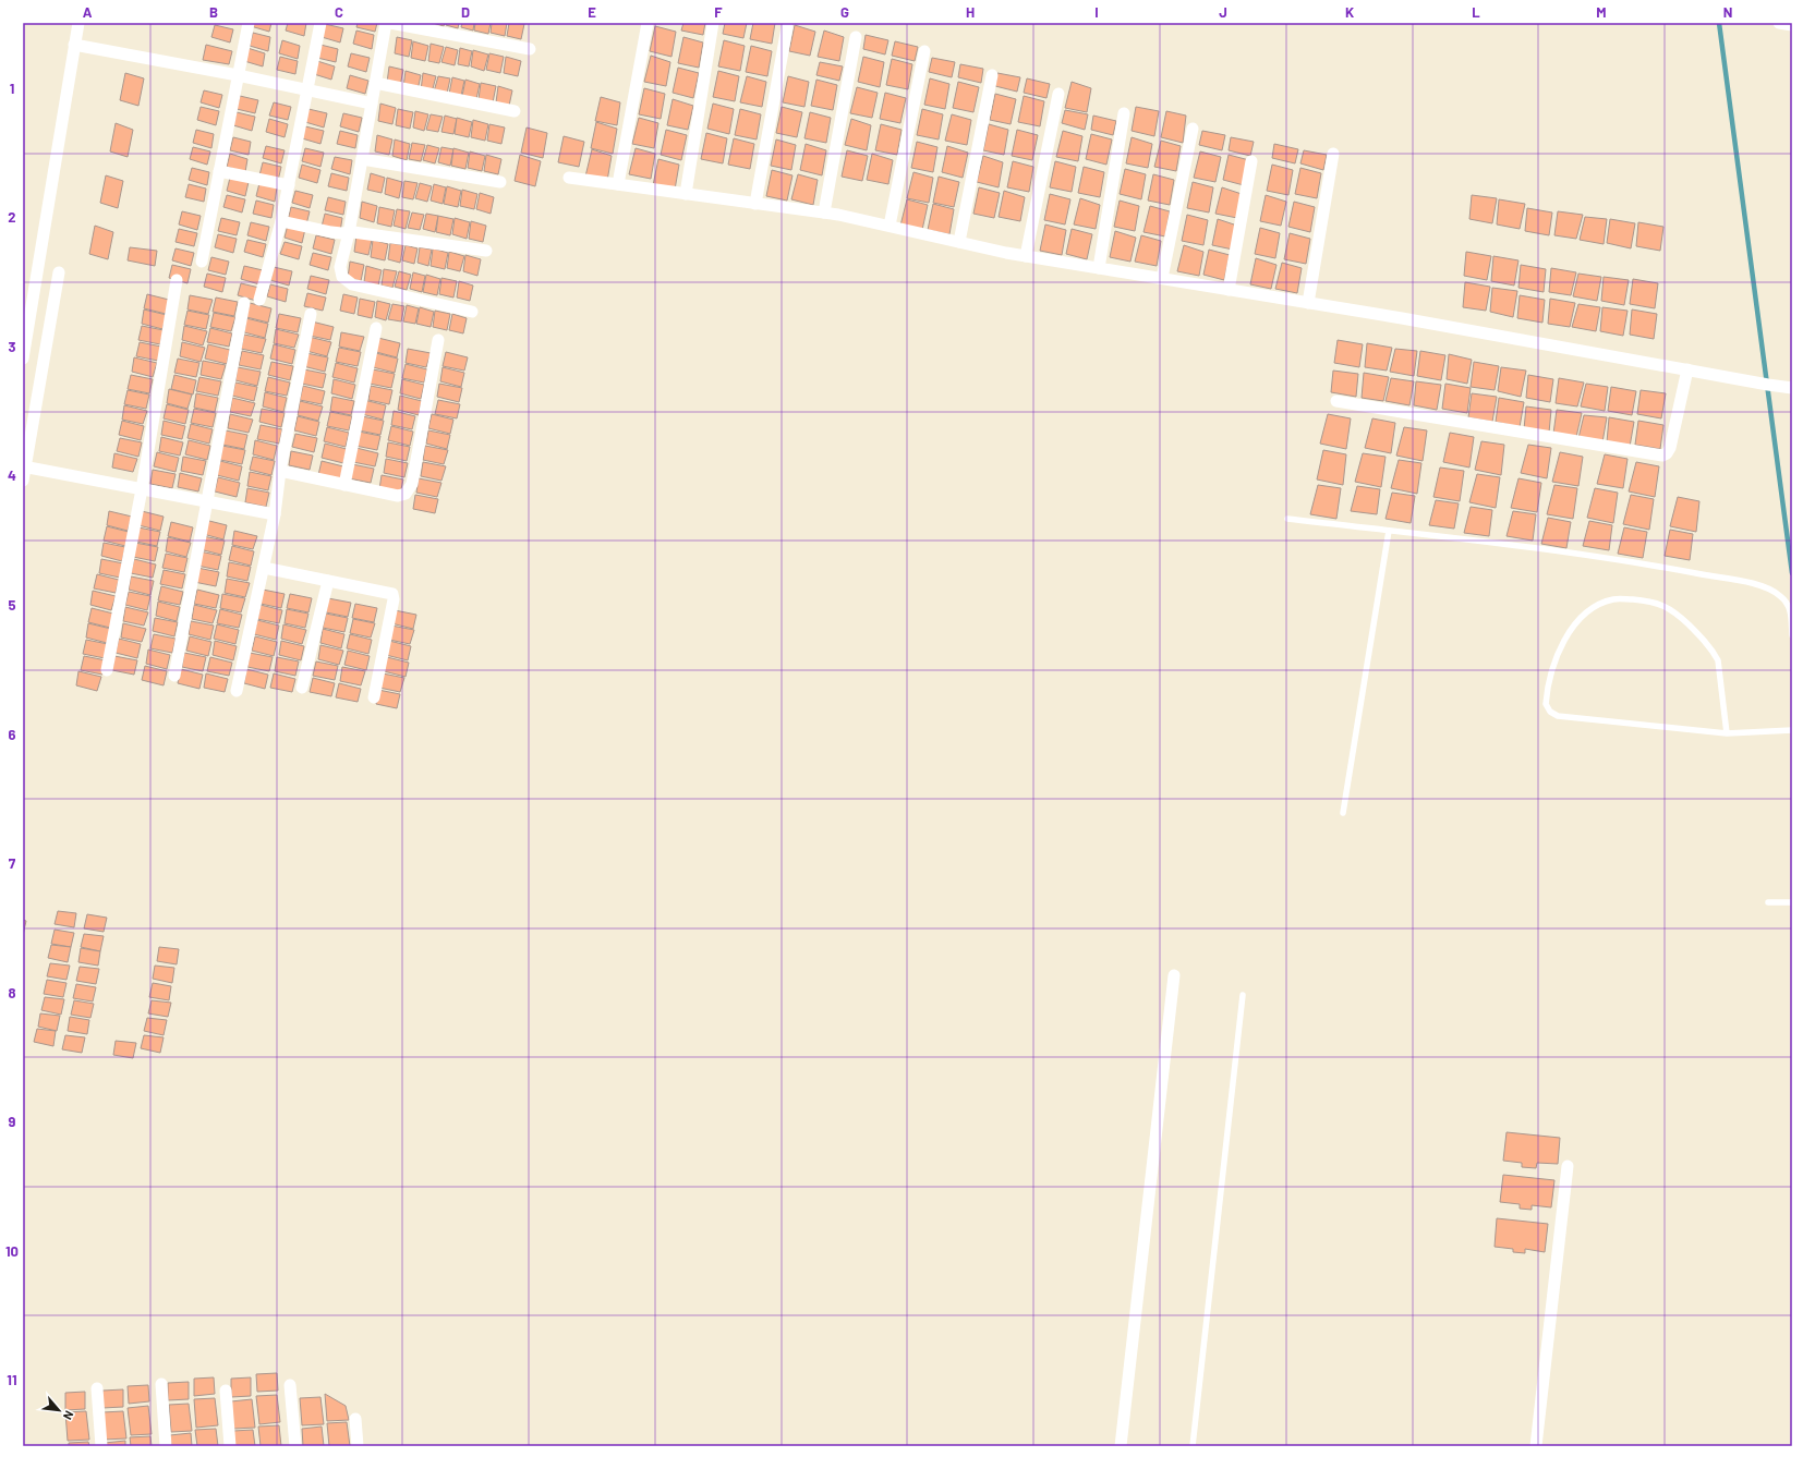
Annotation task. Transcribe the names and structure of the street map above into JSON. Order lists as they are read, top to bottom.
{
  "north": "bottom right",
  "grid": {
    "columns": [
      "A",
      "B",
      "C",
      "D",
      "E",
      "F",
      "G",
      "H",
      "I",
      "J",
      "K",
      "L",
      "M",
      "N"
    ],
    "rows": [
      "1",
      "2",
      "3",
      "4",
      "5",
      "6",
      "7",
      "8",
      "9",
      "10",
      "11"
    ]
  }
}
